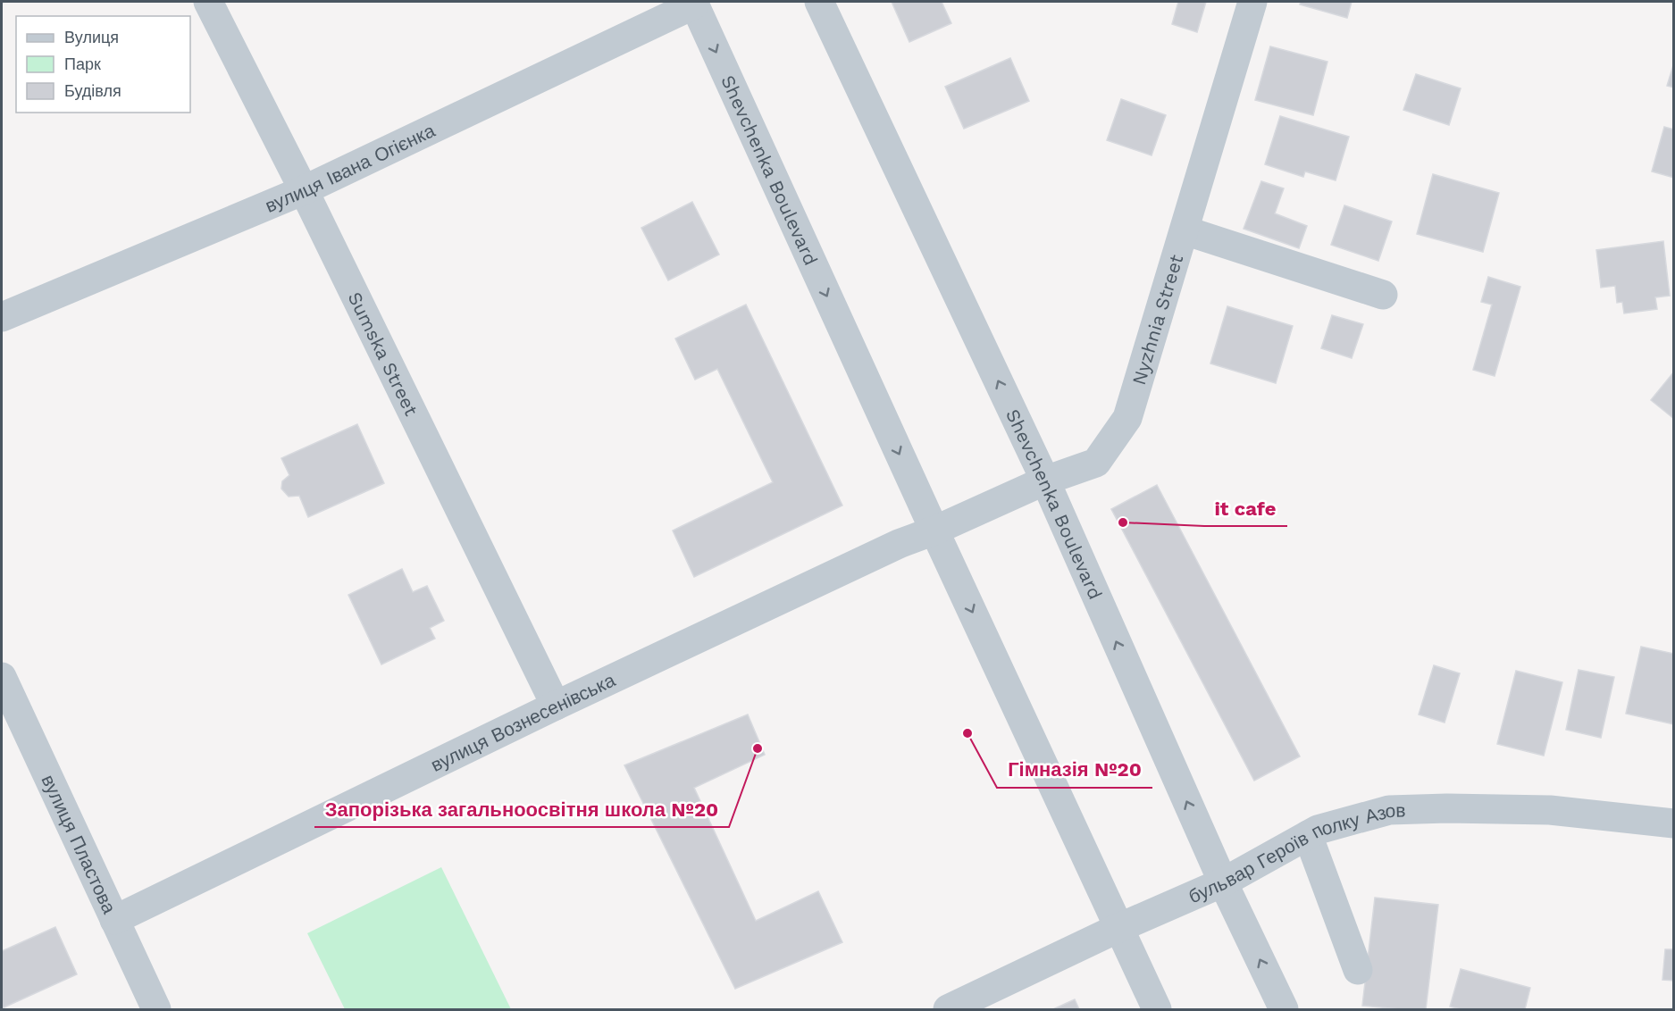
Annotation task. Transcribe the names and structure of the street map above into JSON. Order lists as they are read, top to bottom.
{
  "streets": {
    "street": [
      "вулиця Івана Огієнка",
      "Shevchenka Boulevard",
      "Nyzhnia Street",
      "Sumska Street",
      "вулиця Вознесенівська",
      "вулиця Пластова",
      "бульвар Героїв полку Азов"
    ]
  },
  "crossings": [
    ["вулиця Івана Огієнка", "Shevchenka Boulevard"],
    ["вулиця Івана Огієнка", "Sumska Street"],
    ["Shevchenka Boulevard", "Nyzhnia Street"],
    ["Shevchenka Boulevard", "вулиця Вознесенівська"],
    ["Shevchenka Boulevard", "бульвар Героїв полку Азов"],
    ["Nyzhnia Street", "вулиця Вознесенівська"],
    ["Sumska Street", "вулиця Вознесенівська"],
    ["вулиця Вознесенівська", "вулиця Пластова"]
  ],
  "places": ["it cafe", "Гімназія №20", "Запорізька загальноосвітня школа №20"],
  "legend": ["Вулиця", "Парк", "Будівля"]
}
